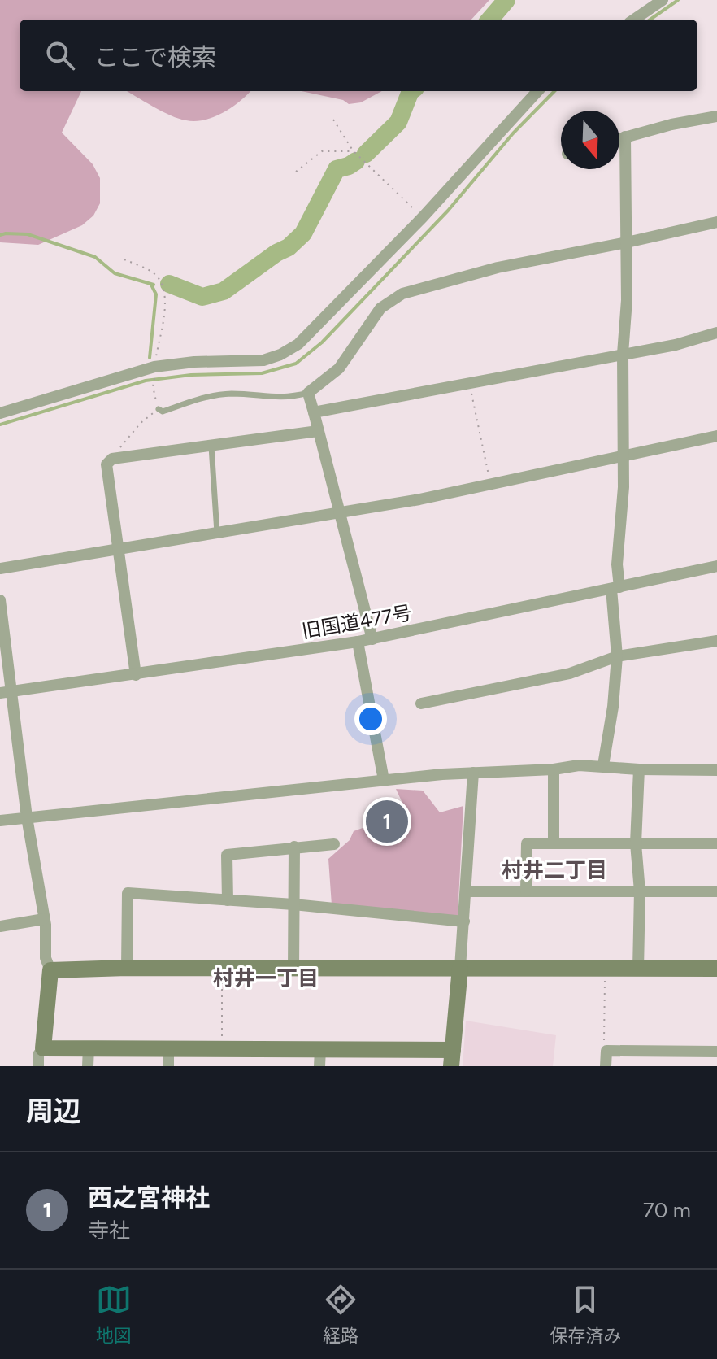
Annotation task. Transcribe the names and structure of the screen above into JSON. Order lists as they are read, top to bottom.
{
  "streets": {
    "street": ["旧国道477号"]
  },
  "districts": ["村井二丁目", "村井一丁目"],
  "north": "bottom",
  "page": {
    "search": "ここで検索",
    "pins": "1",
    "heading": "周辺",
    "list": [
      {
        "mark": "1",
        "name": "西之宮神社",
        "note": "寺社",
        "value": "70 m"
      }
    ],
    "nav": ["地図", "経路", "保存済み"]
  }
}
